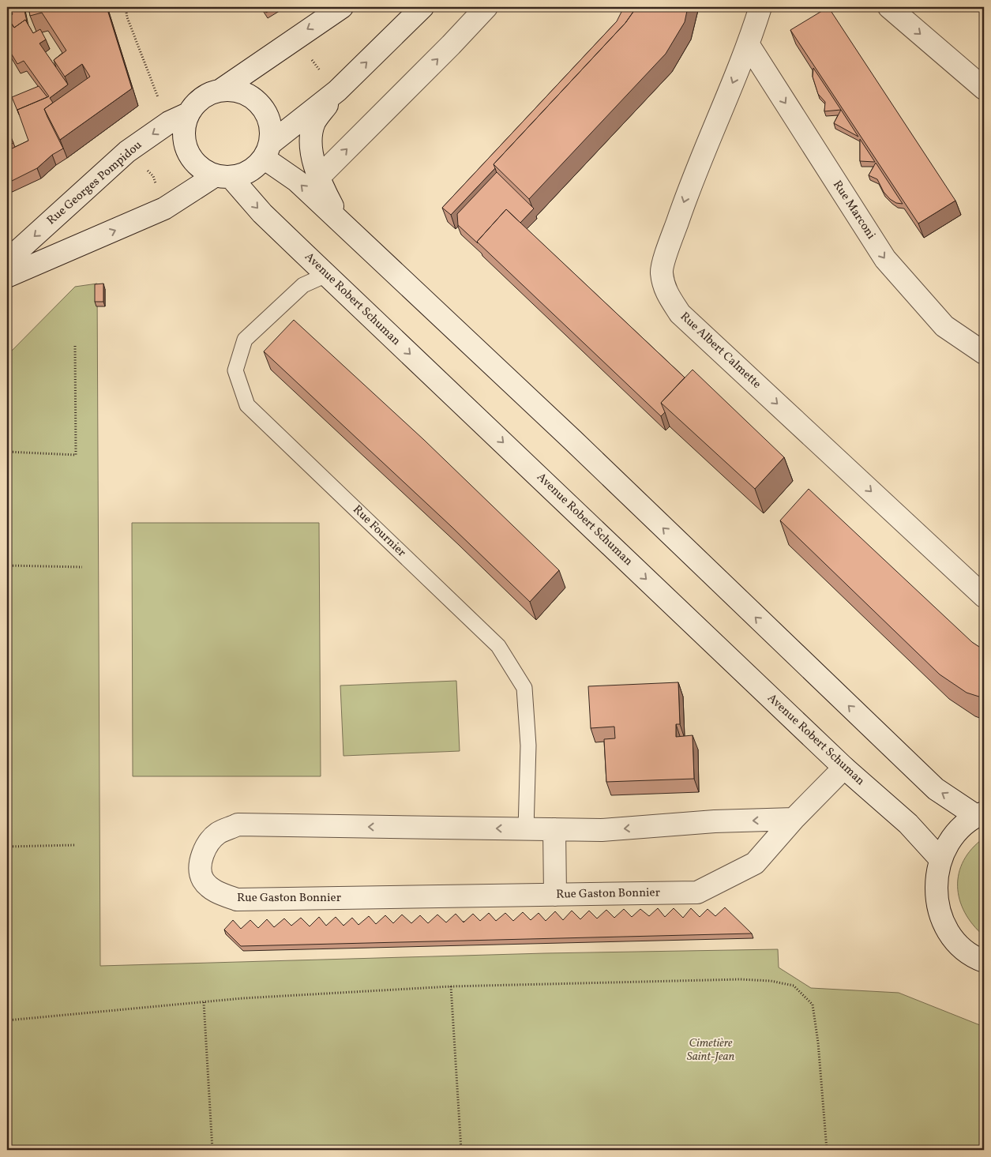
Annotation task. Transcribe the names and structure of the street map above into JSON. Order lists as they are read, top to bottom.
{
  "streets": {
    "main road": [
      "Rue Georges Pompidou",
      "Rue Marconi",
      "Avenue Robert Schuman",
      "Rue Albert Calmette",
      "Rue Gaston Bonnier"
    ],
    "lane": ["Rue Fournier"]
  },
  "crossings": [
    ["Rue Georges Pompidou", "Avenue Robert Schuman"],
    ["Rue Marconi", "Rue Albert Calmette"],
    ["Avenue Robert Schuman", "Rue Fournier"],
    ["Avenue Robert Schuman", "Rue Gaston Bonnier"],
    ["Rue Fournier", "Rue Gaston Bonnier"]
  ],
  "parks": ["Cimetière Saint-Jean"]
}
